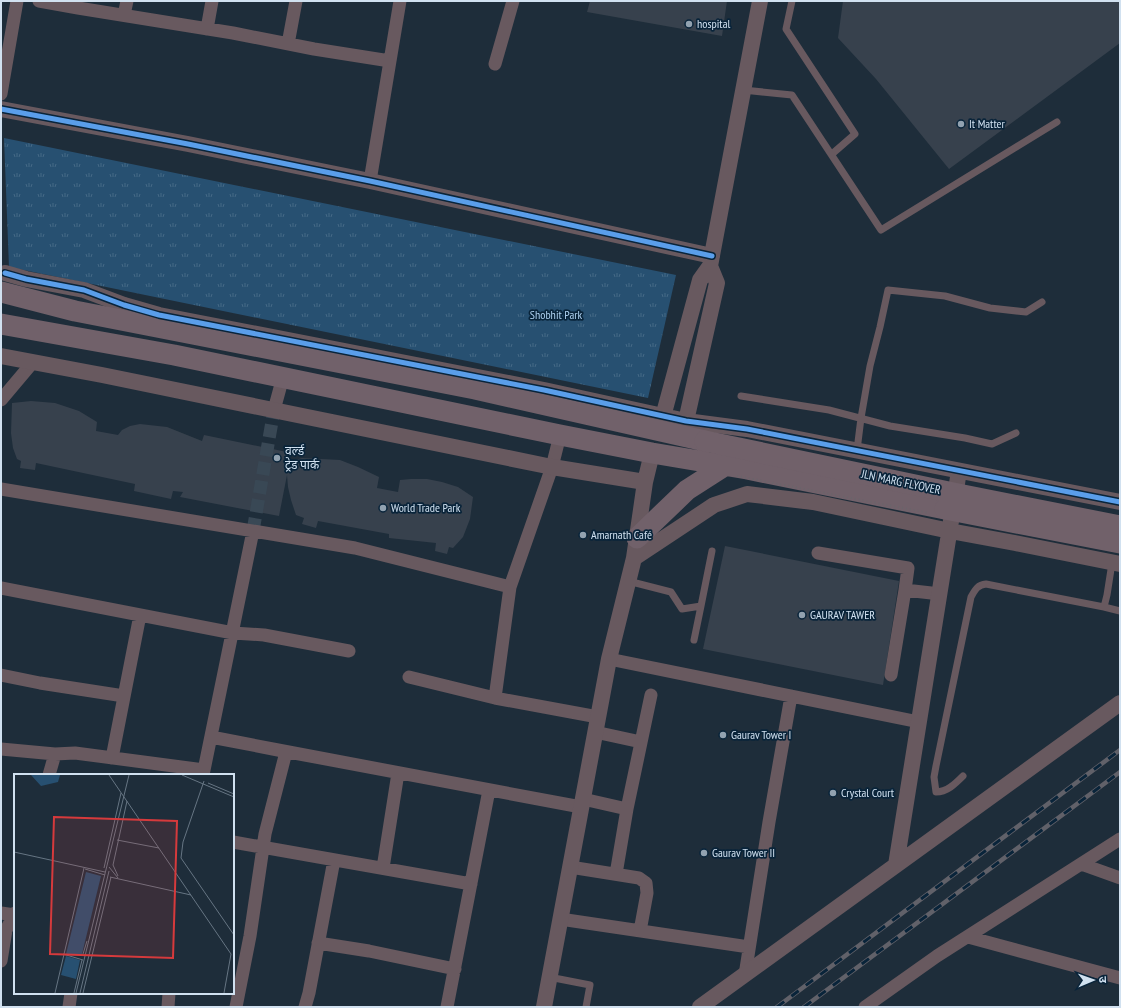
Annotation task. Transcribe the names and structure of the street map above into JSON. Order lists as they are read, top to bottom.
{
  "streets": {
    "main road": ["JLN MARG FLYOVER"]
  },
  "parks": ["Shobhit Park"],
  "places": [
    "hospital",
    "It Matter",
    "वर्ल्ड ट्रेड पार्क",
    "World Trade Park",
    "Amarnath Café",
    "GAURAV TAWER",
    "Gaurav Tower I",
    "Crystal Court",
    "Gaurav Tower II"
  ],
  "north": "right"
}
